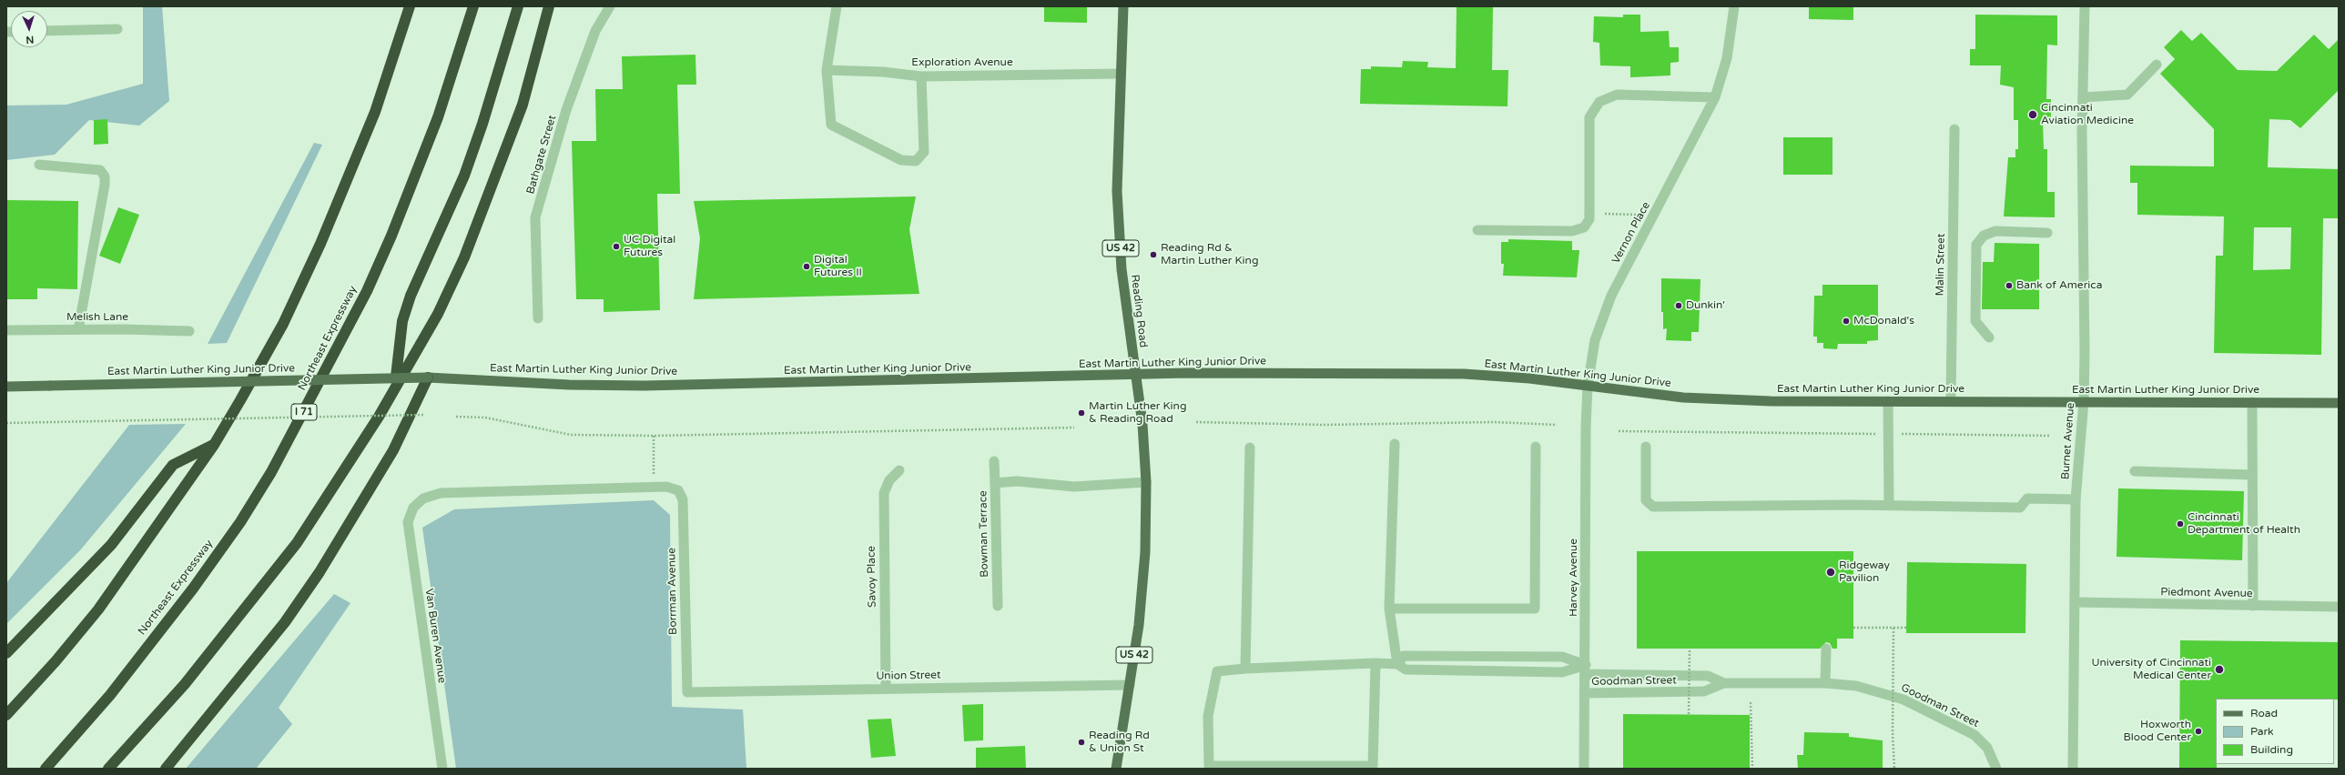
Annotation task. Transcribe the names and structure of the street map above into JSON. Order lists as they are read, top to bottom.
{
  "streets": {
    "highway": ["Northeast Expressway", "I 71"],
    "main road": ["US 42", "Reading Road", "East Martin Luther King Junior Drive"],
    "street": [
      "Exploration Avenue",
      "Bathgate Street",
      "Vernon Place",
      "Malin Street",
      "Melish Lane",
      "Burnet Avenue",
      "Bowman Terrace",
      "Savoy Place",
      "Harvey Avenue",
      "Borrman Avenue",
      "Piedmont Avenue",
      "Van Buren Avenue",
      "Union Street",
      "Goodman Street"
    ]
  },
  "crossings": [
    ["Exploration Avenue", "Reading Road"],
    ["Vernon Place", "East Martin Luther King Junior Drive"],
    ["Vernon Place", "Harvey Avenue"],
    ["Malin Street", "East Martin Luther King Junior Drive"],
    ["Reading Road", "East Martin Luther King Junior Drive"],
    ["Reading Road", "Bowman Terrace"],
    ["Reading Road", "Union Street"],
    ["East Martin Luther King Junior Drive", "Burnet Avenue"],
    ["East Martin Luther King Junior Drive", "Harvey Avenue"],
    ["Burnet Avenue", "Piedmont Avenue"],
    ["Savoy Place", "Union Street"],
    ["Harvey Avenue", "Goodman Street"],
    ["Borrman Avenue", "Van Buren Avenue"],
    ["Borrman Avenue", "Union Street"]
  ],
  "places": [
    "Cincinnati Aviation Medicine",
    "UC Digital Futures",
    "Reading Rd & Martin Luther King",
    "Digital Futures II",
    "Bank of America",
    "Dunkin'",
    "McDonald's",
    "Martin Luther King & Reading Road",
    "Cincinnati Department of Health",
    "Ridgeway Pavilion",
    "University of Cincinnati Medical Center",
    "Hoxworth Blood Center",
    "Reading Rd & Union St"
  ],
  "legend": ["Road", "Park", "Building"],
  "north": "bottom"
}
